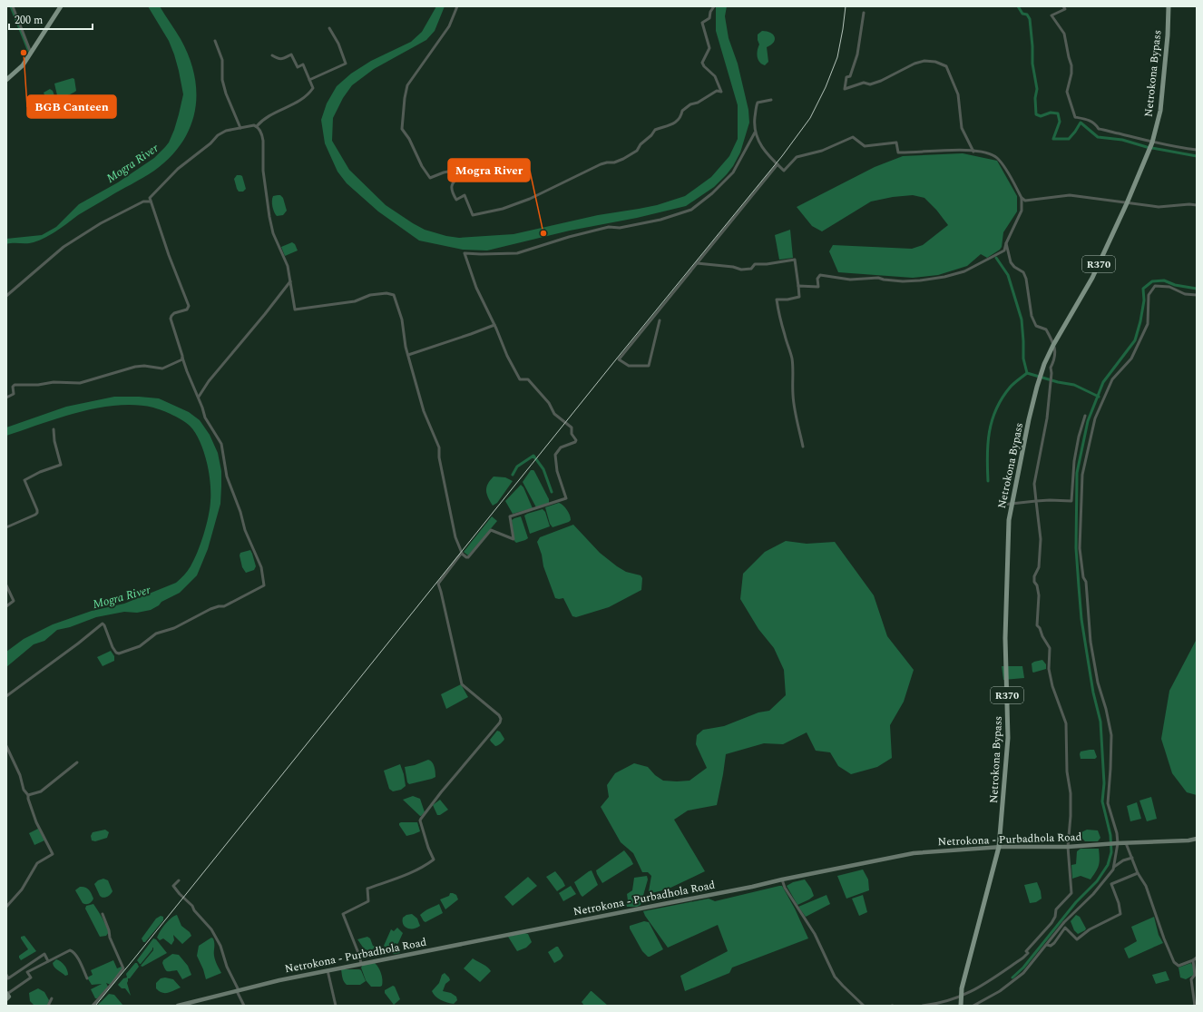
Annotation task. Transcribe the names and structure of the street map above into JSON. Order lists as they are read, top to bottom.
{
  "streets": {
    "main road": ["Netrokona Bypass", "R370", "Netrokona - Purbadhola Road"]
  },
  "crossings": [
    ["Netrokona Bypass", "R370"],
    ["Netrokona Bypass", "Netrokona - Purbadhola Road"]
  ],
  "water": ["Mogra River"],
  "places": ["BGB Canteen", "Mogra River"],
  "scale_bar": "200 m"
}
